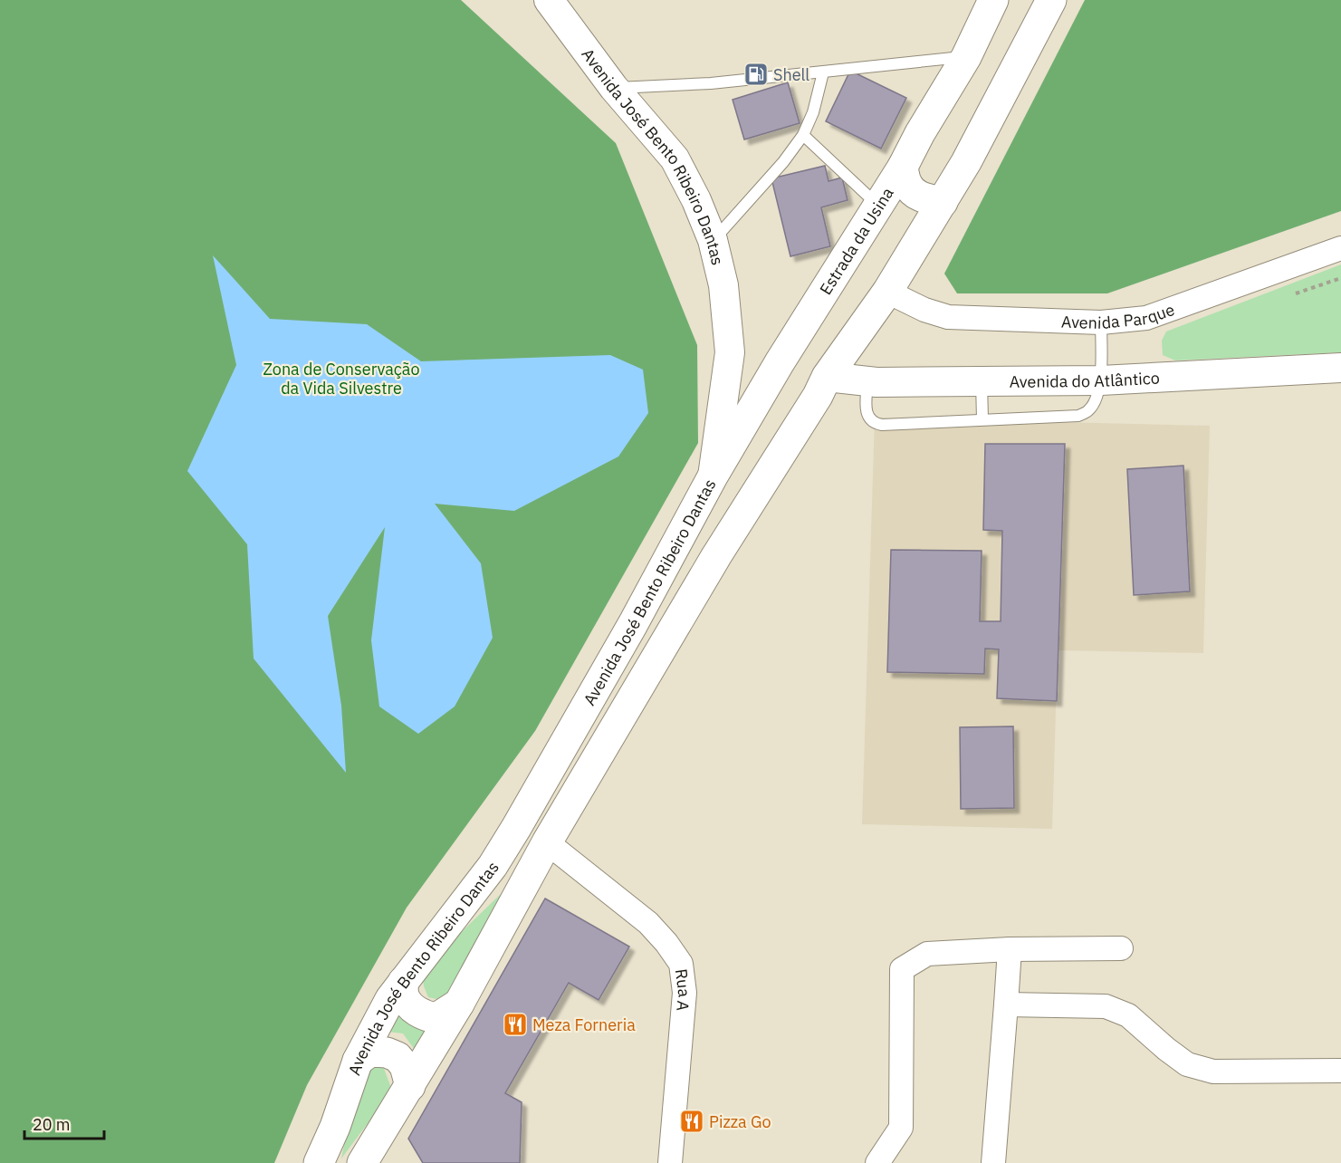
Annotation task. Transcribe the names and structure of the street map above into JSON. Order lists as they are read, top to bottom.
{
  "streets": {
    "main road": ["Avenida José Bento Ribeiro Dantas", "Estrada da Usina"],
    "street": ["Avenida Parque", "Avenida do Atlântico", "Rua A"]
  },
  "crossings": [
    ["Avenida José Bento Ribeiro Dantas", "Estrada da Usina"]
  ],
  "parks": ["Zona de Conservação da Vida Silvestre"],
  "places": {
    "fuel station": ["Shell"],
    "restaurant": ["Meza Forneria", "Pizza Go"]
  },
  "scale_bar": "20 m"
}
